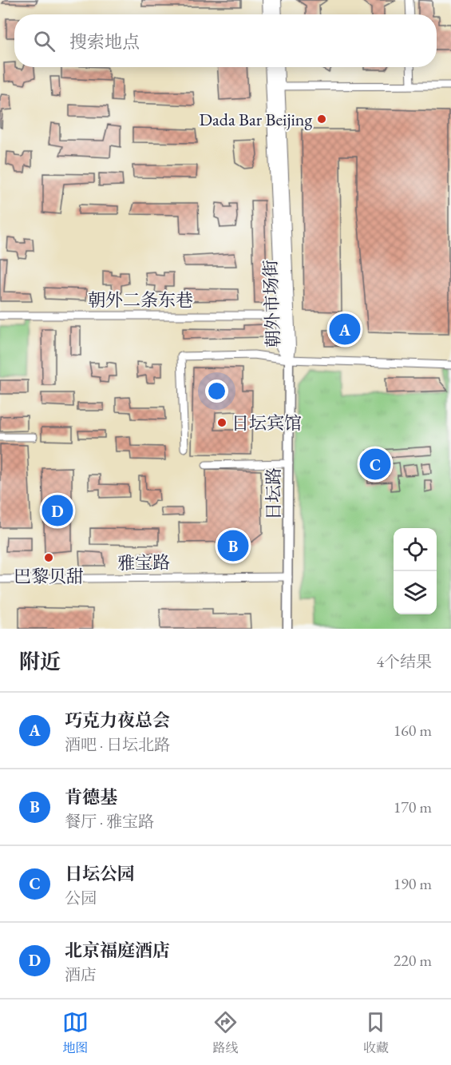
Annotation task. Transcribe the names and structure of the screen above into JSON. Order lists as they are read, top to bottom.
{
  "streets": {
    "main road": ["朝外市场街"],
    "street": ["朝外二条东巷", "日坛路", "雅宝路"]
  },
  "crossings": [
    ["朝外二条东巷", "朝外市场街"],
    ["朝外市场街", "日坛路"],
    ["日坛路", "雅宝路"]
  ],
  "places": ["Dada Bar Beijing", "日坛宾馆", "巴黎贝甜"],
  "page": {
    "search": "搜索地点",
    "pins": [
      "A",
      "C",
      "D",
      "B"
    ],
    "heading": ["附近", "4个结果"],
    "list": [
      {
        "mark": "A",
        "name": "巧克力夜总会",
        "note": "酒吧 · 日坛北路",
        "value": "160 m"
      },
      {
        "mark": "B",
        "name": "肯德基",
        "note": "餐厅 · 雅宝路",
        "value": "170 m"
      },
      {
        "mark": "C",
        "name": "日坛公园",
        "note": "公园",
        "value": "190 m"
      },
      {
        "mark": "D",
        "name": "北京福庭酒店",
        "note": "酒店",
        "value": "220 m"
      }
    ],
    "nav": ["地图", "路线", "收藏"]
  }
}
